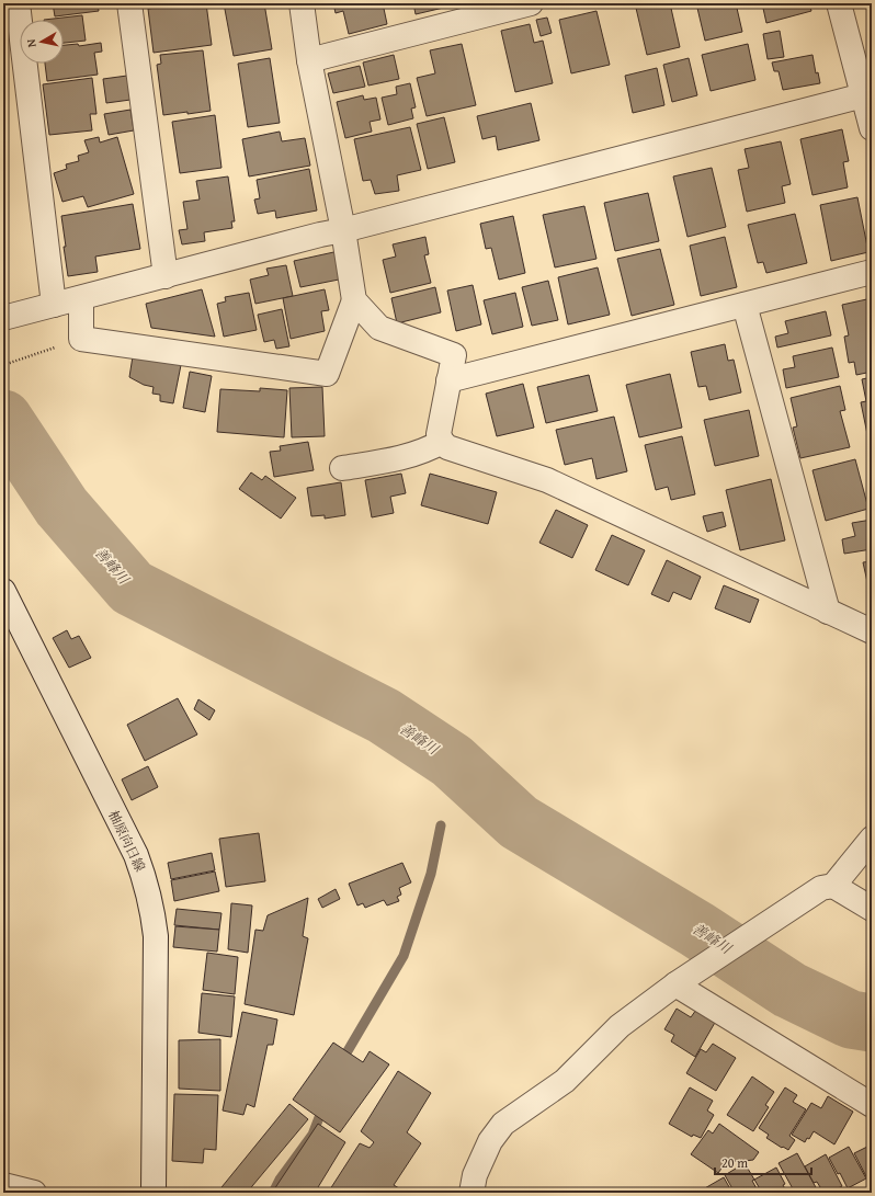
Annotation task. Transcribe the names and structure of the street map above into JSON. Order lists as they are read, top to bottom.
{
  "streets": {
    "street": ["柚原向日線"]
  },
  "water": ["善峰川"],
  "scale_bar": "20 m",
  "north": "left"
}
